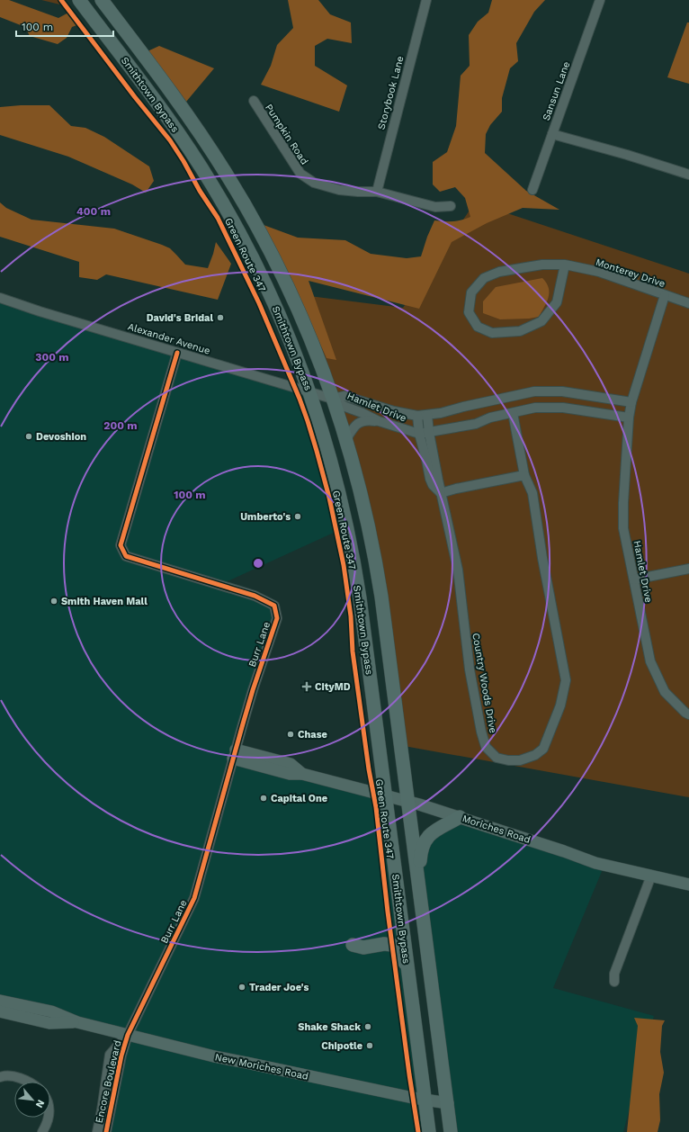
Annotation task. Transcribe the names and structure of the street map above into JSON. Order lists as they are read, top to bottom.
{
  "streets": {
    "highway": ["Smithtown Bypass"],
    "main road": ["Moriches Road", "New Moriches Road"],
    "street": [
      "Sansun Lane",
      "Storybook Lane",
      "Pumpkin Road",
      "Monterey Drive",
      "Alexander Avenue",
      "Hamlet Drive",
      "Burr Lane",
      "Country Woods Drive",
      "Encore Boulevard"
    ],
    "cycle path": ["Green Route 347"]
  },
  "crossings": [
    ["Storybook Lane", "Pumpkin Road"],
    ["Smithtown Bypass", "Alexander Avenue"],
    ["Smithtown Bypass", "Hamlet Drive"],
    ["Smithtown Bypass", "Moriches Road"],
    ["Smithtown Bypass", "New Moriches Road"],
    ["Monterey Drive", "Hamlet Drive"],
    ["Alexander Avenue", "Hamlet Drive"],
    ["Alexander Avenue", "Burr Lane"],
    ["Hamlet Drive", "Country Woods Drive"],
    ["Burr Lane", "Moriches Road"],
    ["Burr Lane", "New Moriches Road"],
    ["Burr Lane", "Encore Boulevard"],
    ["New Moriches Road", "Encore Boulevard"]
  ],
  "places": {
    "other": [
      "David's Bridal",
      "Devoshion",
      "Umberto's",
      "Smith Haven Mall",
      "Chase",
      "Capital One",
      "Trader Joe's",
      "Shake Shack",
      "Chipotle"
    ],
    "health": ["CityMD"]
  },
  "scale_bar": "100 m",
  "north": "bottom right",
  "rings": [
    "400 m",
    "300 m",
    "200 m",
    "100 m"
  ]
}
